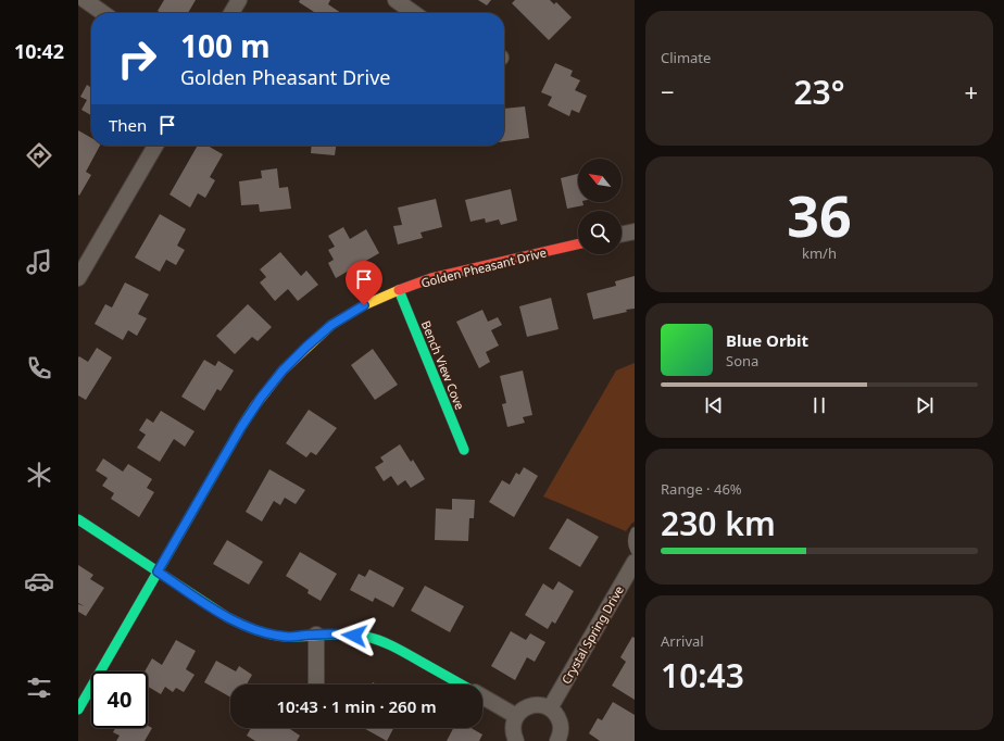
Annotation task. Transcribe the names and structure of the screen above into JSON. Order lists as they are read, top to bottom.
{
  "streets": {
    "street": ["Golden Pheasant Drive", "Bench View Cove", "Crystal Spring Drive"]
  },
  "crossings": [
    ["Golden Pheasant Drive", "Bench View Cove"]
  ],
  "north": "top left",
  "page": {
    "tabs": "10:42",
    "tile": [
      "Climate",
      ["36", "km/h"],
      ["Range · 46%", "230 km"],
      ["Arrival", "10:43"]
    ],
    "turn": ["100 m", "Golden Pheasant Drive"],
    "heat": ["−", "23°", "+"],
    "then": "Then",
    "song": ["Blue Orbit", "Sona"],
    "limit": "40",
    "trip": "10:43 · 1 min · 260 m"
  }
}
